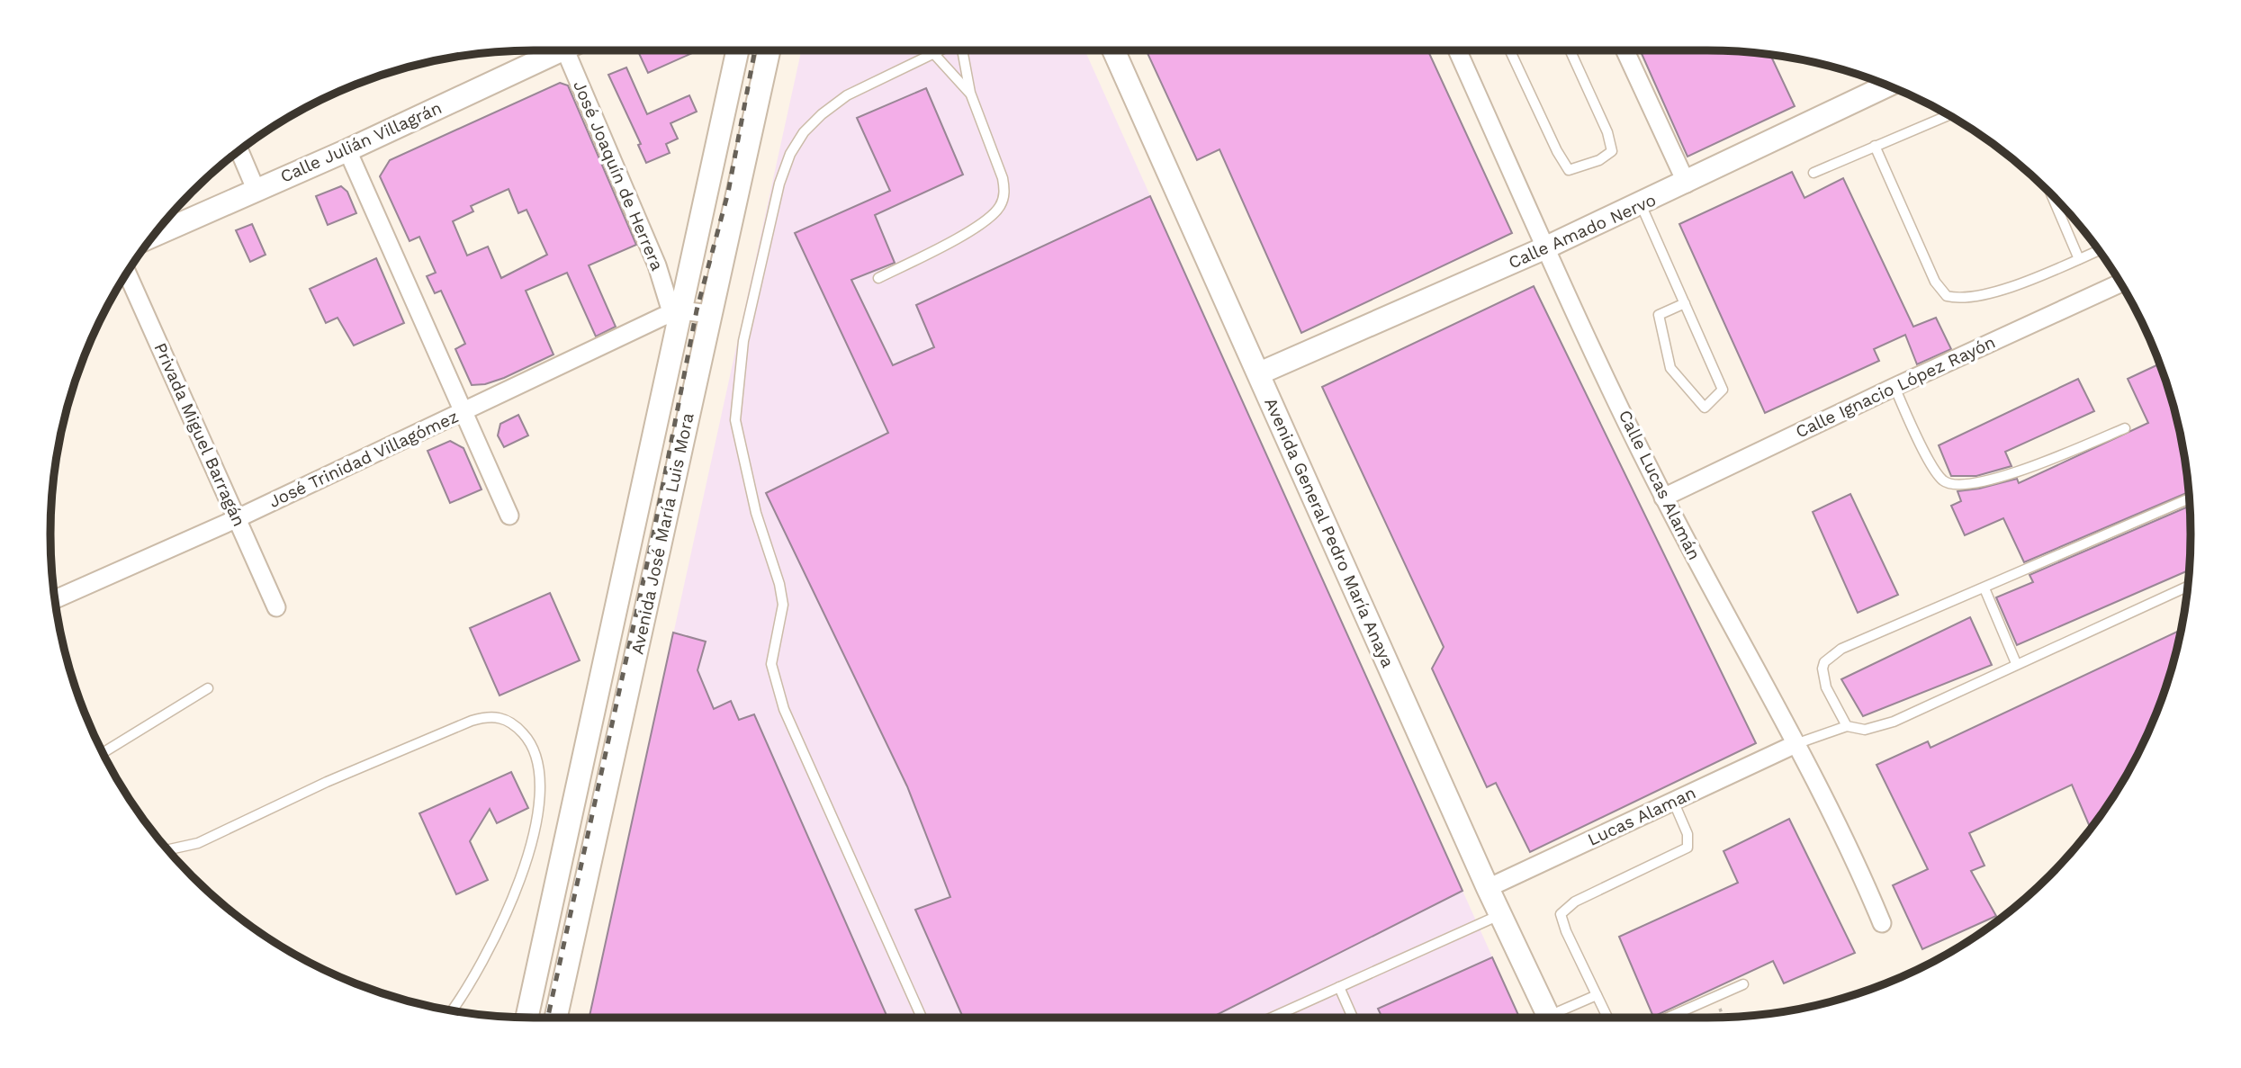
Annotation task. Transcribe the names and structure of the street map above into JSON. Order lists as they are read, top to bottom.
{
  "streets": {
    "street": [
      "Calle Julián Villagrán",
      "José Joaquín de Herrera",
      "Calle Amado Nervo",
      "Calle Ignacio López Rayón",
      "Privada Miguel Barragán",
      "José Trinidad Villagómez",
      "Calle Lucas Alamán",
      "Avenida General Pedro María Anaya",
      "Avenida José María Luis Mora",
      "Lucas Alaman"
    ]
  },
  "crossings": [
    ["José Joaquín de Herrera", "José Trinidad Villagómez"],
    ["José Joaquín de Herrera", "Avenida José María Luis Mora"],
    ["Calle Amado Nervo", "Calle Lucas Alamán"],
    ["Calle Amado Nervo", "Avenida General Pedro María Anaya"],
    ["Calle Ignacio López Rayón", "Calle Lucas Alamán"],
    ["Privada Miguel Barragán", "José Trinidad Villagómez"],
    ["José Trinidad Villagómez", "Avenida José María Luis Mora"],
    ["Calle Lucas Alamán", "Lucas Alaman"],
    ["Avenida General Pedro María Anaya", "Lucas Alaman"]
  ]
}
